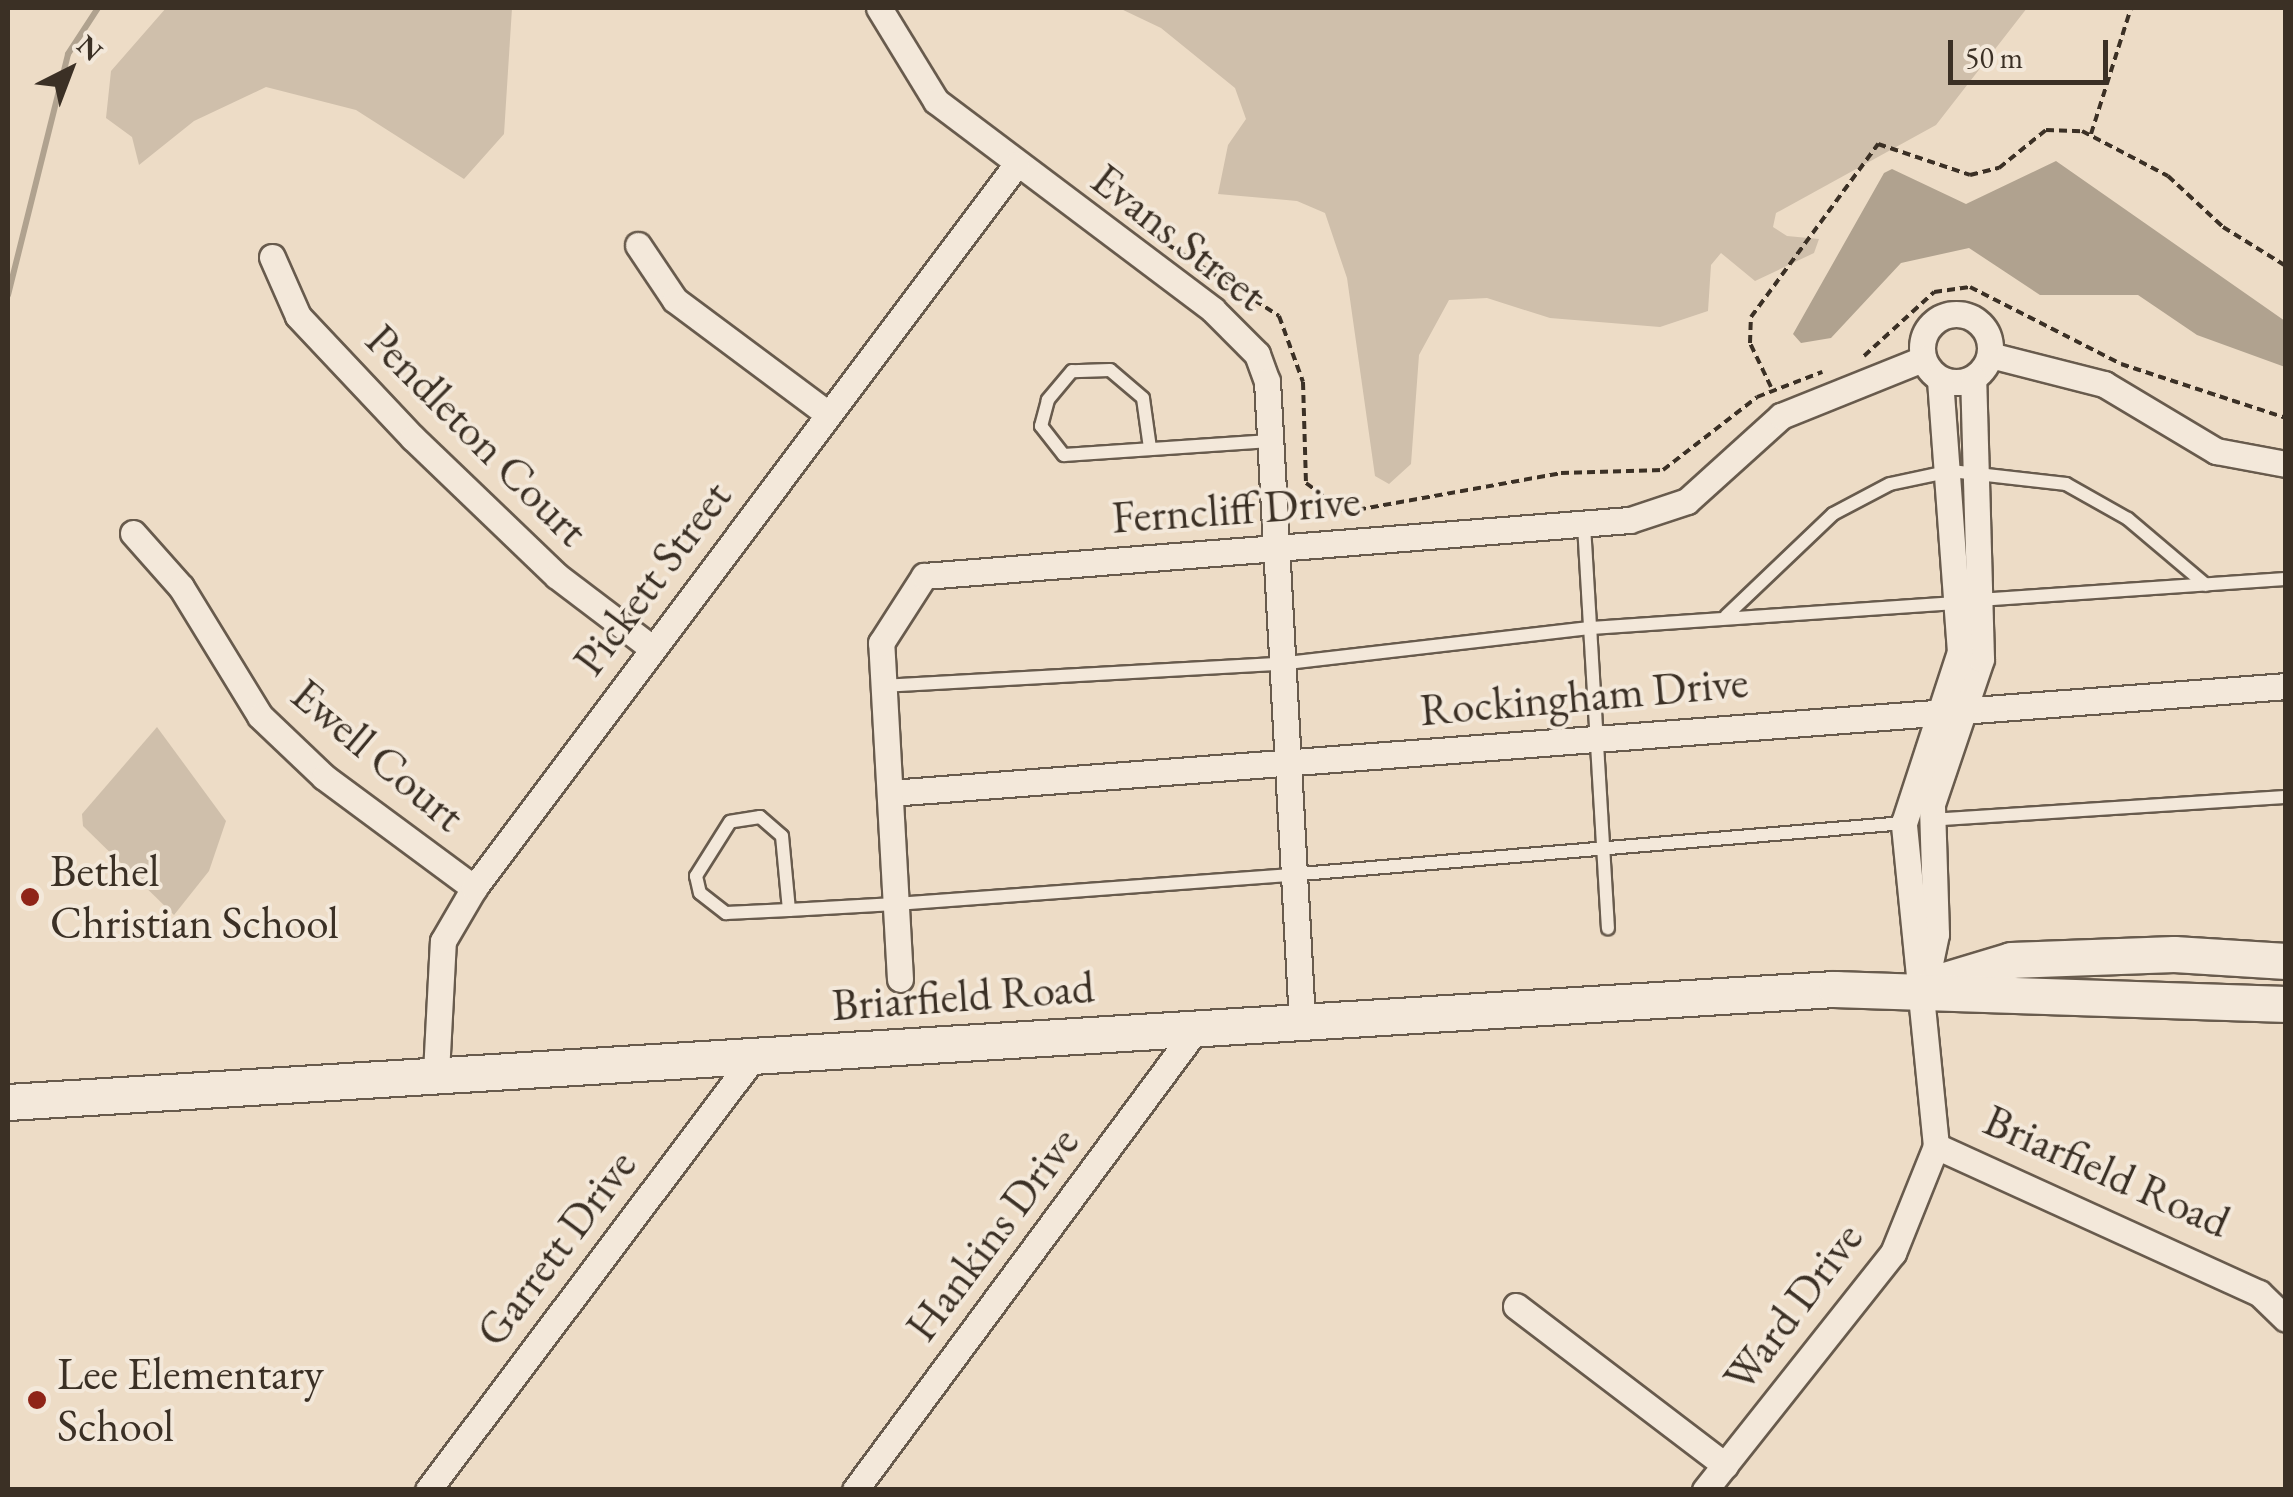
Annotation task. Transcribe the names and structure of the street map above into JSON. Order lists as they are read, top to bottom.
{
  "streets": {
    "main road": ["Briarfield Road"],
    "street": [
      "Evans Street",
      "Pendleton Court",
      "Ferncliff Drive",
      "Pickett Street",
      "Rockingham Drive",
      "Ewell Court",
      "Hankins Drive",
      "Garrett Drive",
      "Ward Drive"
    ]
  },
  "crossings": [
    ["Evans Street", "Ferncliff Drive"],
    ["Evans Street", "Pickett Street"],
    ["Evans Street", "Rockingham Drive"],
    ["Evans Street", "Briarfield Road"],
    ["Pendleton Court", "Pickett Street"],
    ["Ferncliff Drive", "Rockingham Drive"],
    ["Pickett Street", "Ewell Court"],
    ["Pickett Street", "Briarfield Road"],
    ["Briarfield Road", "Hankins Drive"],
    ["Briarfield Road", "Garrett Drive"],
    ["Briarfield Road", "Ward Drive"]
  ],
  "places": ["Bethel Christian School", "Lee Elementary School"],
  "scale_bar": "50 m",
  "north": "top right"
}
